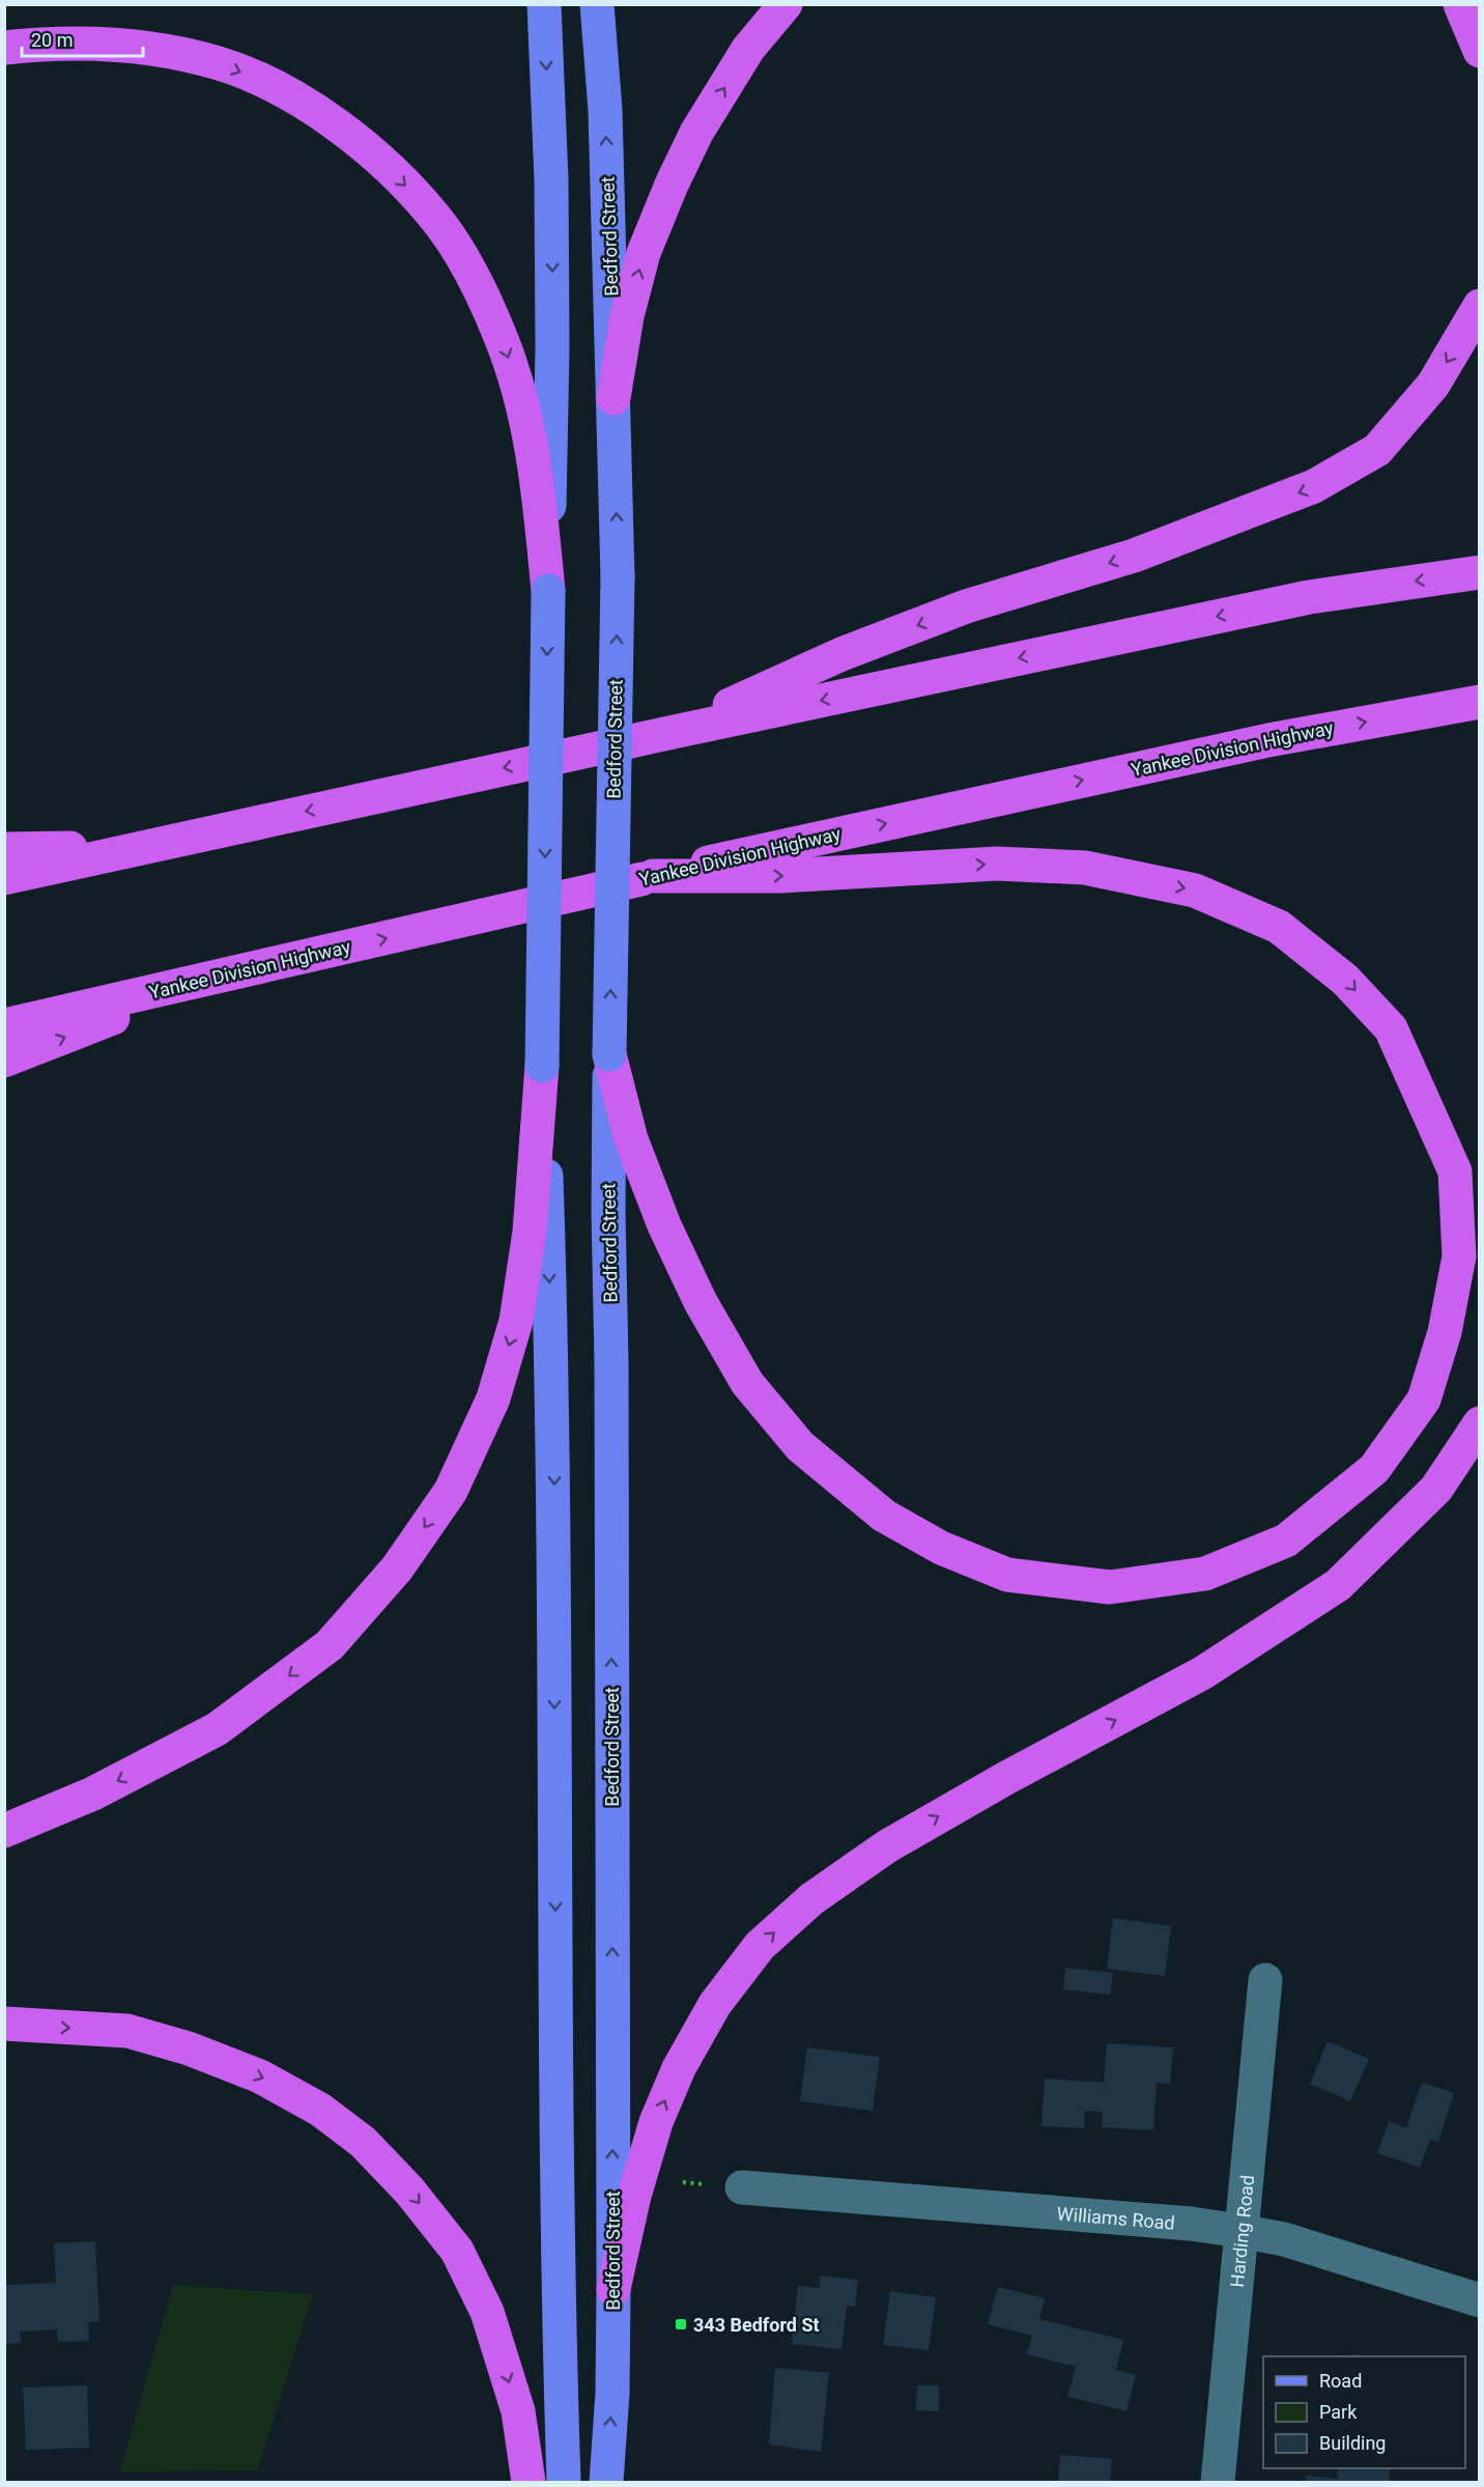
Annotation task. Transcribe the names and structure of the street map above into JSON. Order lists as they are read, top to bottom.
{
  "streets": {
    "highway": ["Yankee Division Highway"],
    "main road": ["Bedford Street"],
    "street": ["Williams Road", "Harding Road"]
  },
  "crossings": [
    ["Williams Road", "Harding Road"]
  ],
  "places": {
    "transit": ["343 Bedford St"]
  },
  "legend": ["Road", "Park", "Building"],
  "scale_bar": "20 m"
}
